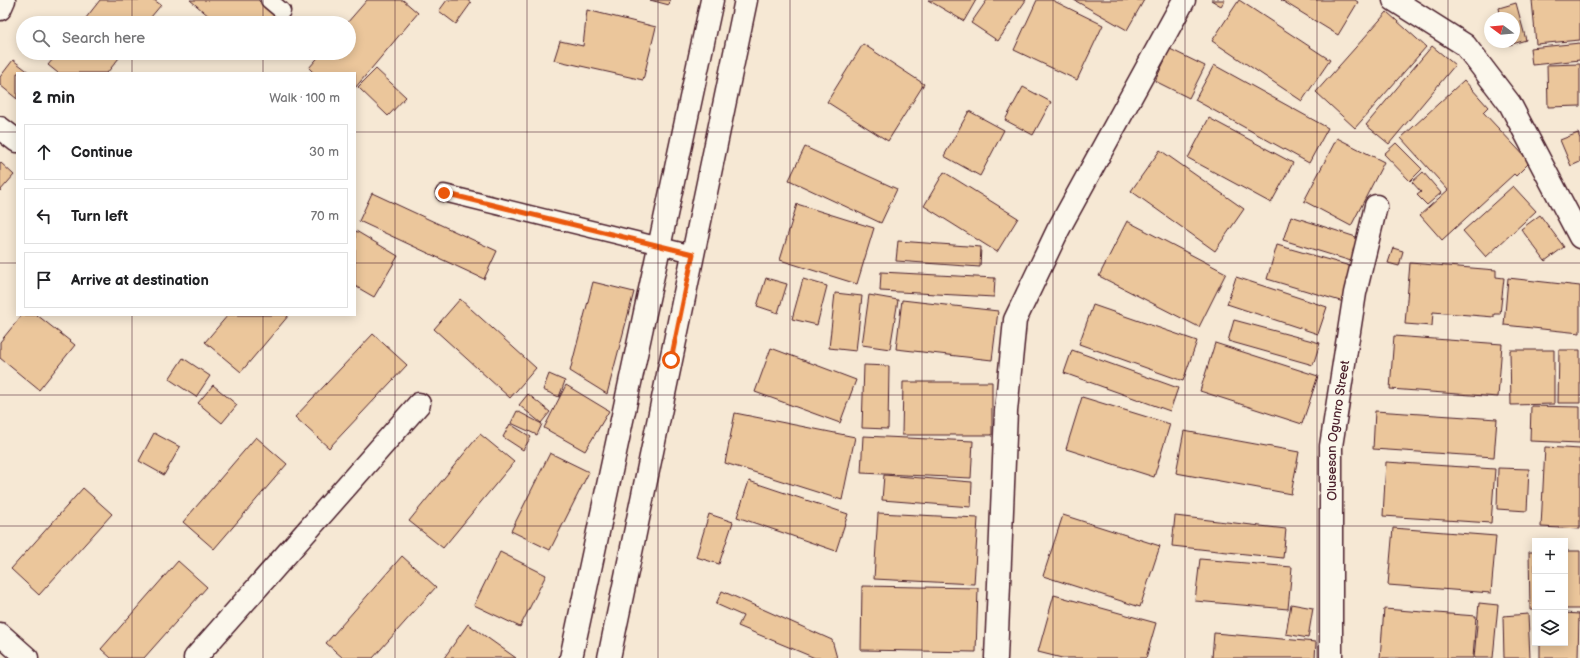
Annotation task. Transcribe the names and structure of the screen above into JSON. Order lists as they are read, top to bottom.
{
  "streets": {
    "street": ["Olusesan Ogunro Street"]
  },
  "north": "left",
  "page": {
    "search": "Search here",
    "heading": ["2 min", "Walk · 100 m"],
    "list": [
      ["Continue", "30 m"],
      ["Turn left", "70 m"],
      "Arrive at destination"
    ],
    "map_buttons": ["+", "−"]
  }
}
